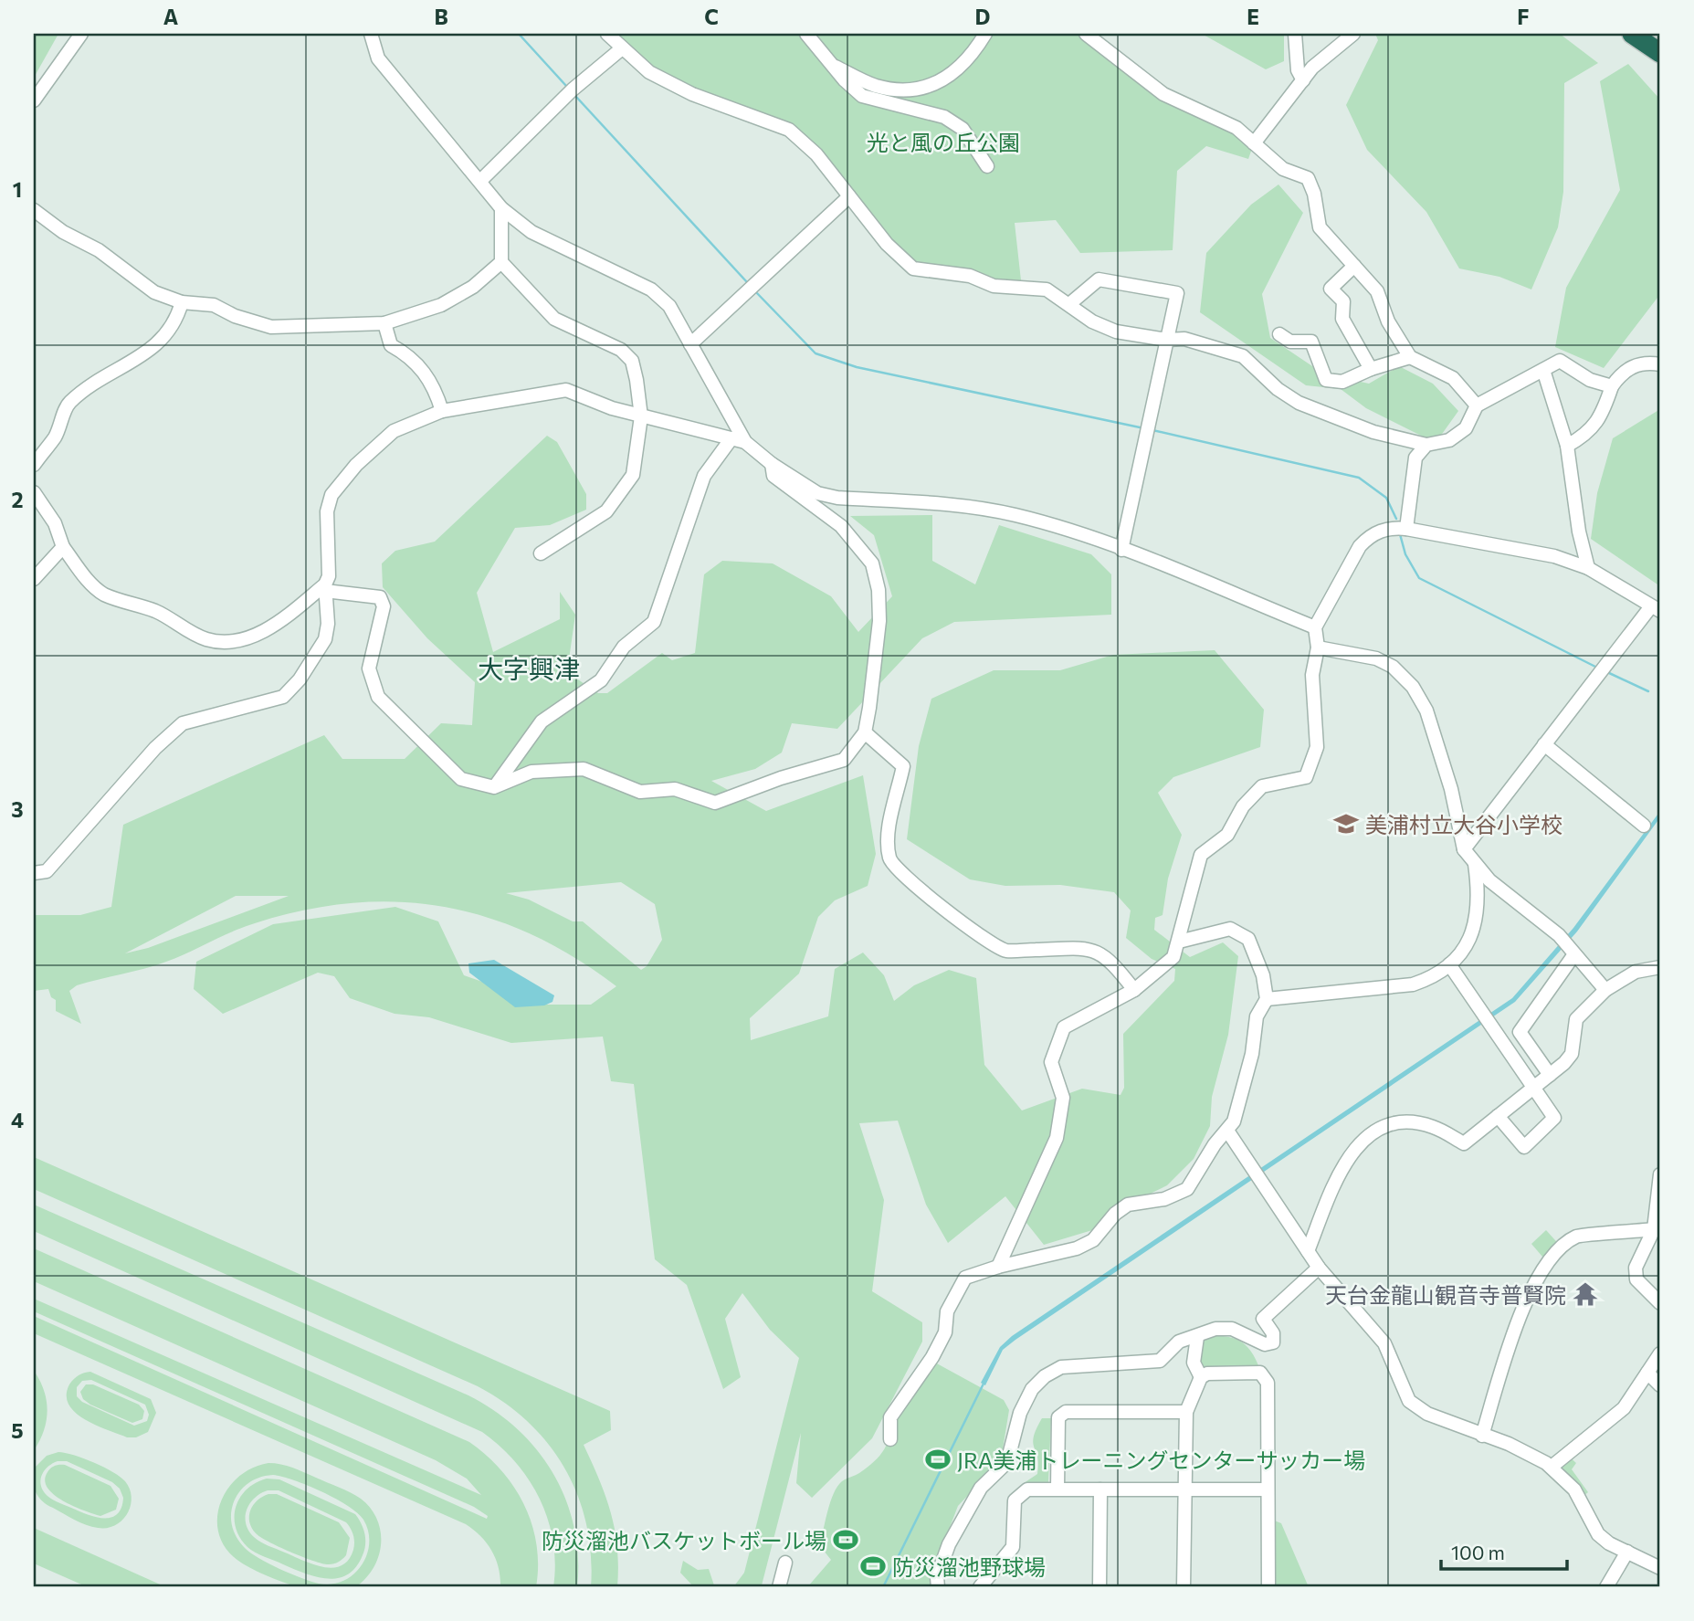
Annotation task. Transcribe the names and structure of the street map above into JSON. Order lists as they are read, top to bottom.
{
  "districts": ["大字興津"],
  "parks": ["光と風の丘公園"],
  "places": {
    "school or university": ["美浦村立大谷小学校"],
    "temple": ["天台金龍山観音寺普賢院"],
    "sports": ["JRA美浦トレーニングセンターサッカー場", "防災溜池バスケットボール場", "防災溜池野球場"]
  },
  "scale_bar": "100 m",
  "grid": {
    "columns": [
      "A",
      "B",
      "C",
      "D",
      "E",
      "F"
    ],
    "rows": [
      "1",
      "2",
      "3",
      "4",
      "5"
    ]
  }
}
